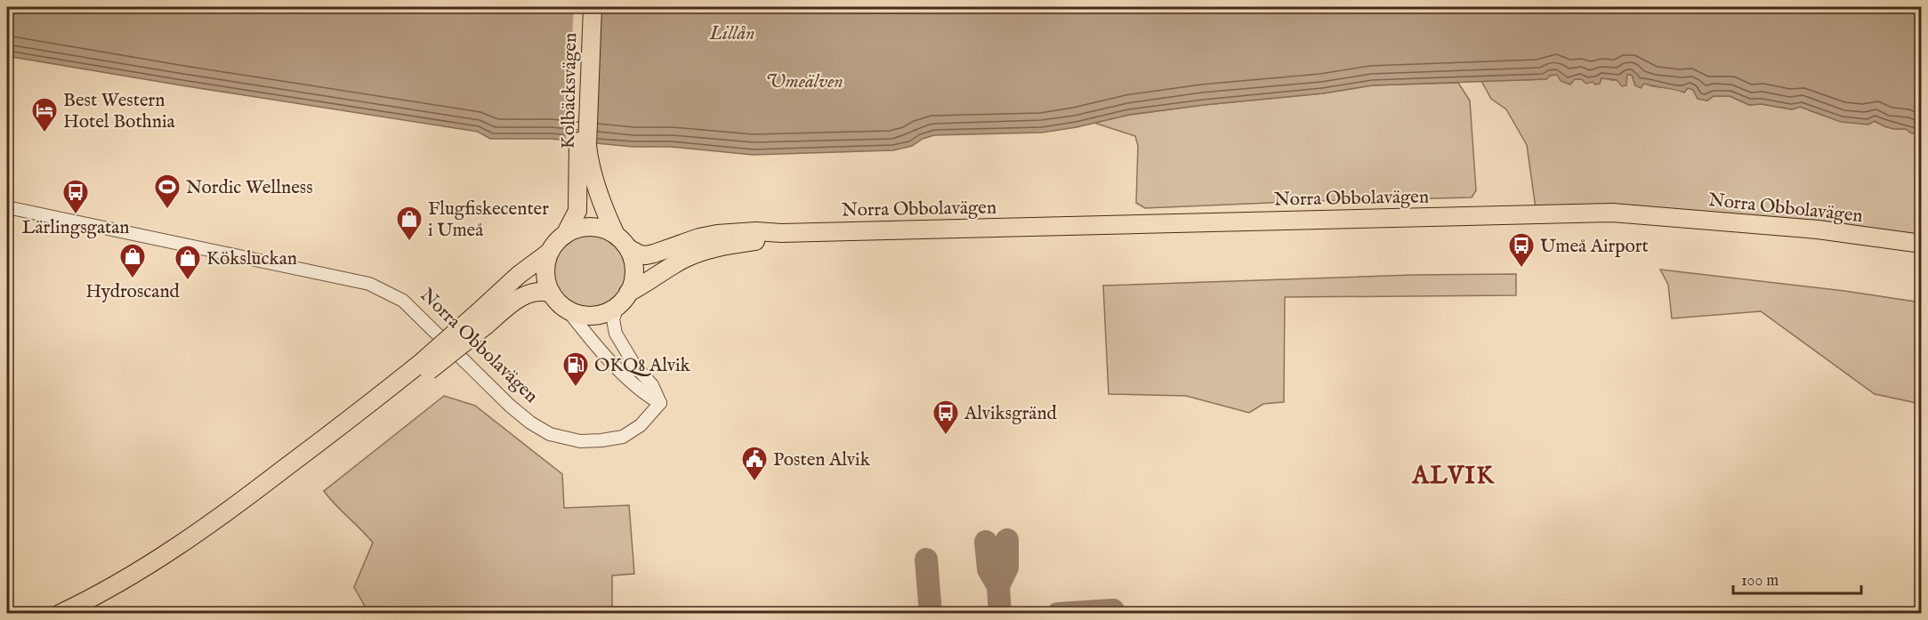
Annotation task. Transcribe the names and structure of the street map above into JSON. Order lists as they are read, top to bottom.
{
  "streets": {
    "highway": ["Kolbäcksvägen", "Norra Obbolavägen"]
  },
  "crossings": [
    ["Kolbäcksvägen", "Norra Obbolavägen"]
  ],
  "districts": ["ALVIK"],
  "water": ["Lillån", "Umeälven"],
  "places": {
    "hotel": ["Best Western Hotel Bothnia"],
    "sports": ["Nordic Wellness"],
    "bus stop": ["Lärlingsgatan", "Umeå Airport", "Alviksgränd"],
    "shop": ["Flugfiskecenter i Umeå", "Hydroscand", "Köksluckan"],
    "fuel station": ["OKQ8 Alvik"],
    "public building": ["Posten Alvik"]
  },
  "scale_bar": "100 m"
}
